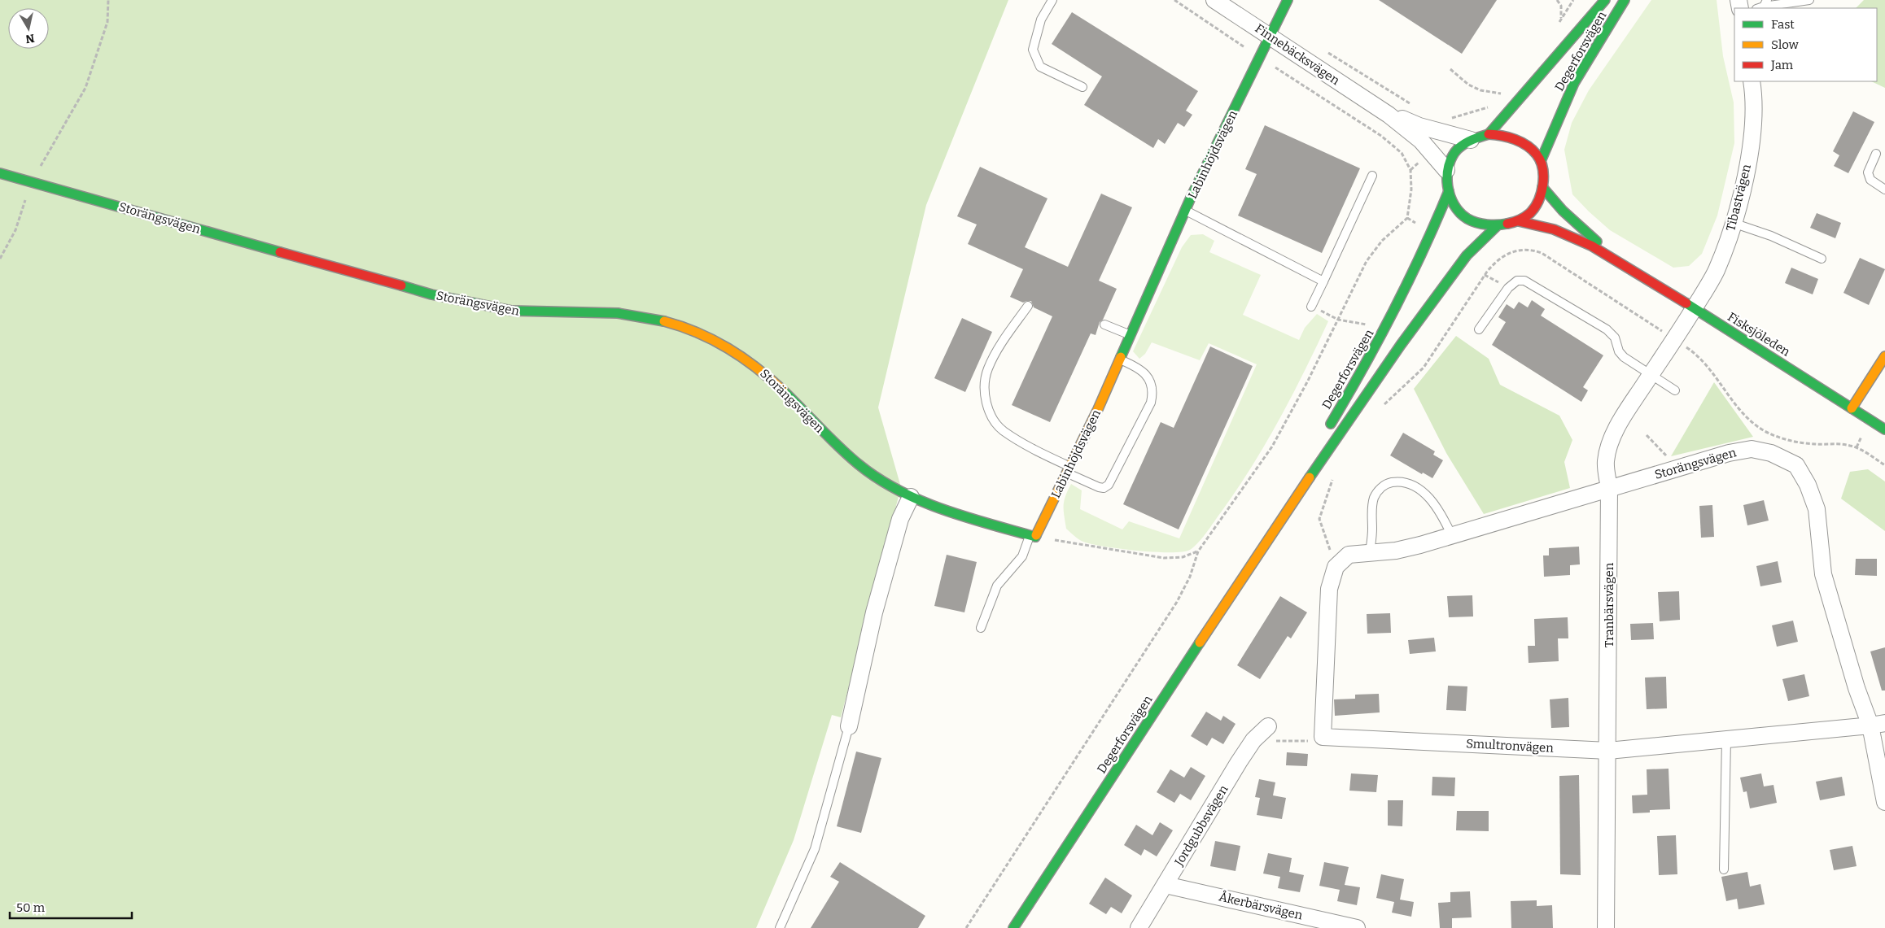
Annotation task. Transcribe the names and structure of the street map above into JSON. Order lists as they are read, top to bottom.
{
  "streets": {
    "street": [
      "Degerforsvägen",
      "Finnebäcksvägen",
      "Labinhöjdsvägen",
      "Tibastvägen",
      "Storängsvägen",
      "Fisksjöleden",
      "Tranbärsvägen",
      "Smultronvägen",
      "Jordgubbsvägen",
      "Åkerbärsvägen"
    ]
  },
  "crossings": [
    ["Degerforsvägen", "Finnebäcksvägen"],
    ["Degerforsvägen", "Fisksjöleden"],
    ["Finnebäcksvägen", "Labinhöjdsvägen"],
    ["Finnebäcksvägen", "Fisksjöleden"],
    ["Tibastvägen", "Fisksjöleden"],
    ["Tibastvägen", "Tranbärsvägen"],
    ["Storängsvägen", "Tranbärsvägen"],
    ["Storängsvägen", "Smultronvägen"],
    ["Fisksjöleden", "Tranbärsvägen"],
    ["Tranbärsvägen", "Smultronvägen"],
    ["Jordgubbsvägen", "Åkerbärsvägen"]
  ],
  "legend": ["Fast", "Slow", "Jam"],
  "scale_bar": "50 m",
  "north": "bottom"
}
